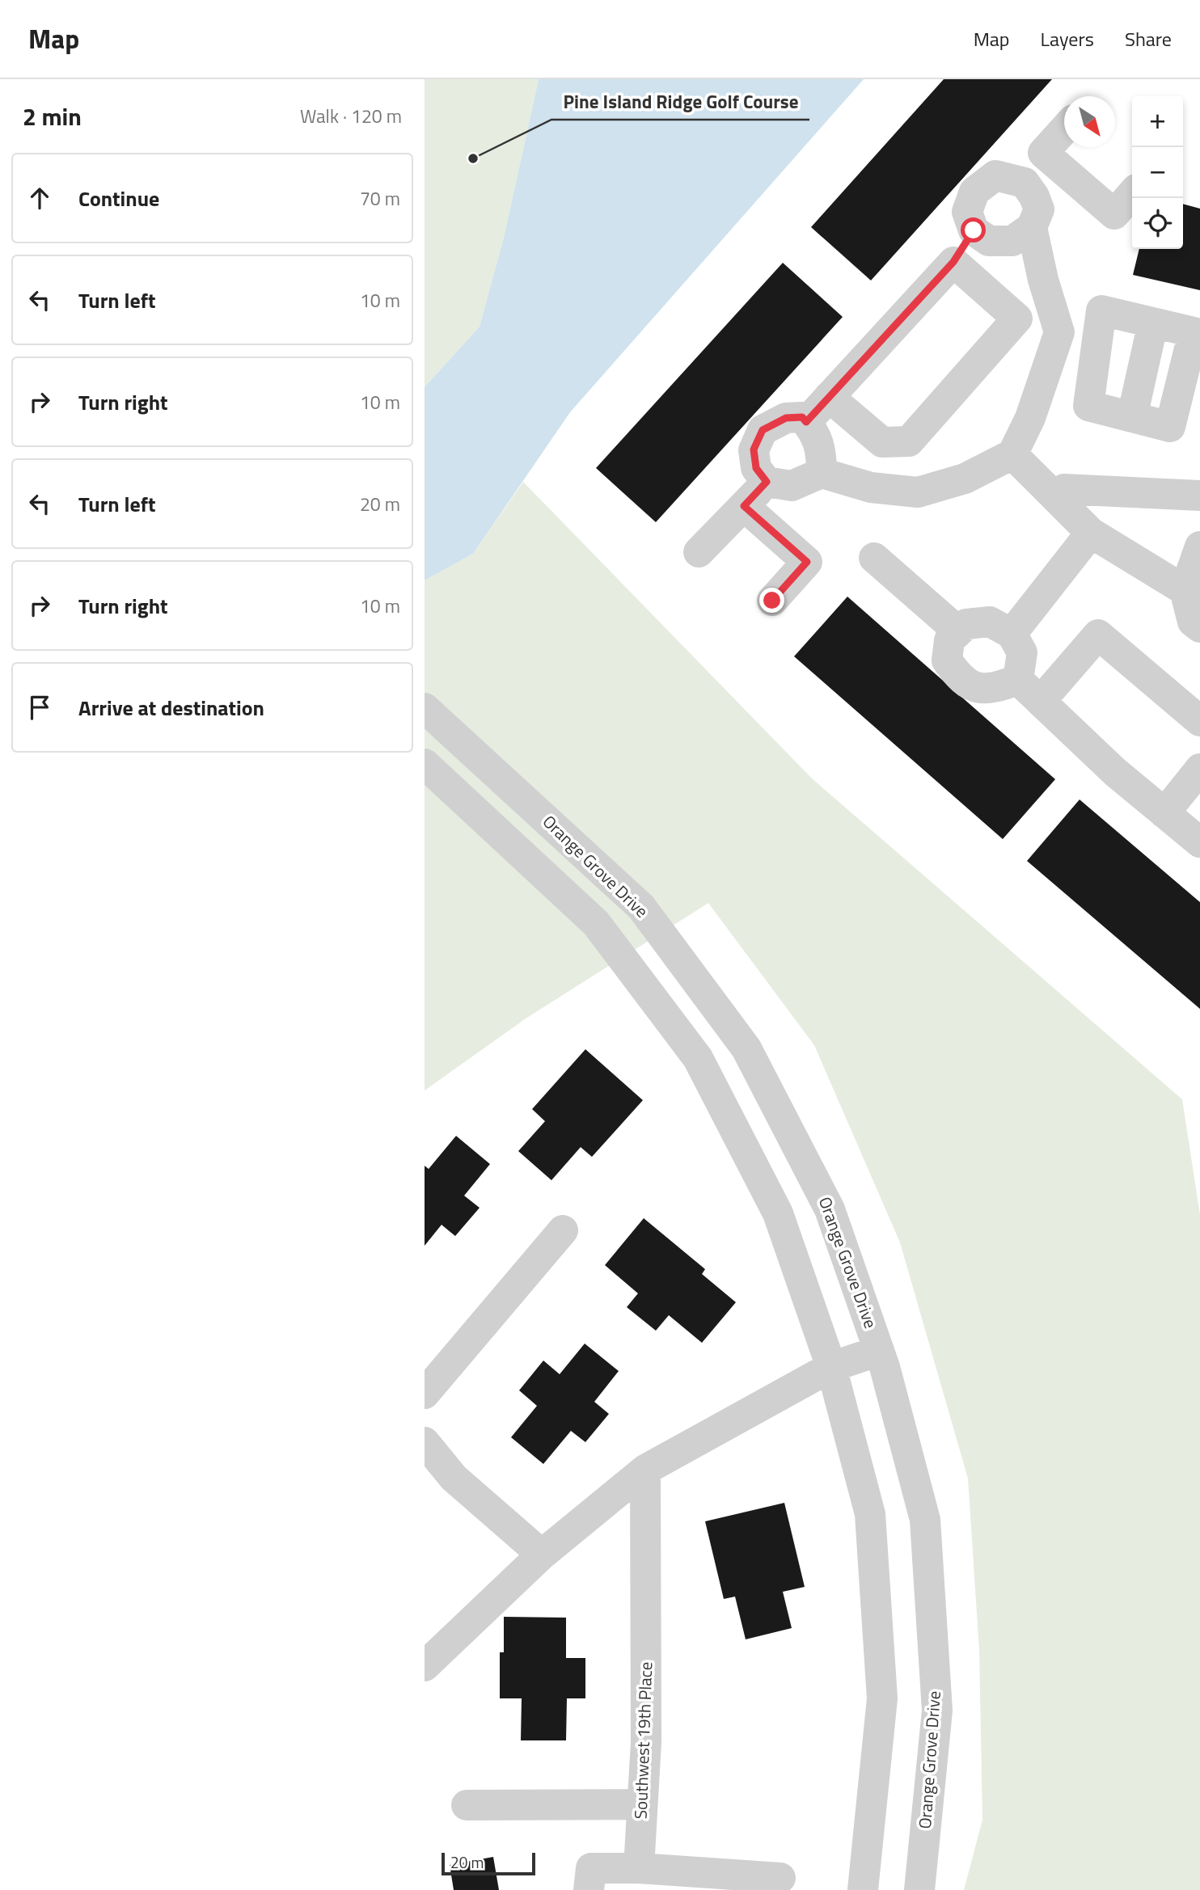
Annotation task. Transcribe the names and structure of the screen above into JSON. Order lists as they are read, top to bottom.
{
  "streets": {
    "street": ["Orange Grove Drive", "Southwest 19th Place"]
  },
  "places": ["Pine Island Ridge Golf Course"],
  "scale_bar": "20 m",
  "north": "bottom right",
  "page": {
    "header": "Map",
    "nav": ["Map", "Layers", "Share"],
    "heading": ["2 min", "Walk · 120 m"],
    "map_buttons": ["+", "−"],
    "list": [
      ["Continue", "70 m"],
      ["Turn left", "10 m"],
      ["Turn right", "10 m"],
      ["Turn left", "20 m"],
      ["Turn right", "10 m"],
      "Arrive at destination"
    ],
    "scale": "20 m"
  }
}
